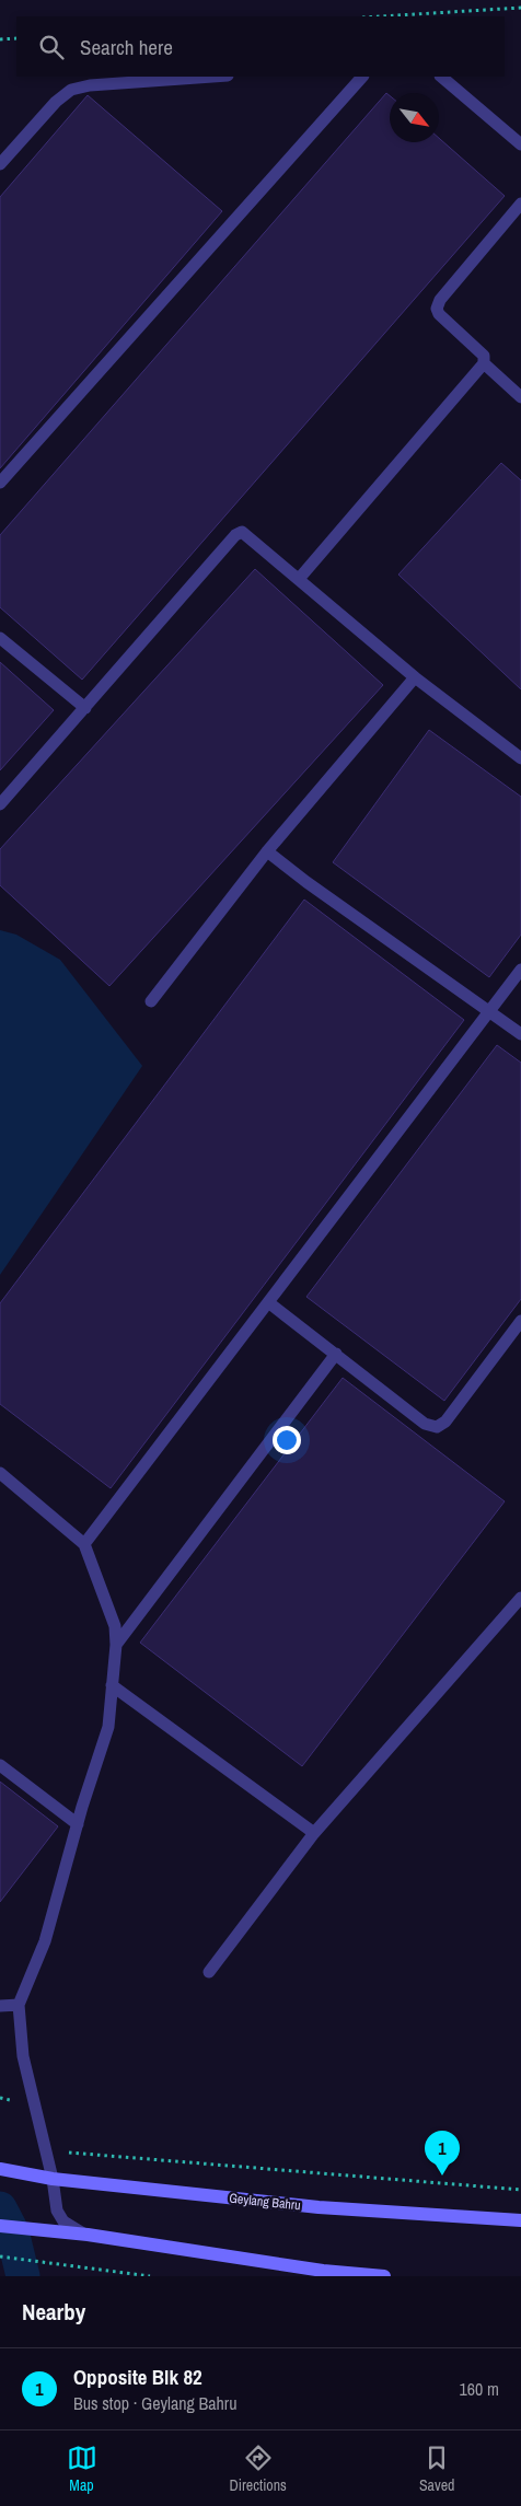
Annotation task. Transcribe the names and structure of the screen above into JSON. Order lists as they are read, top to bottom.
{
  "streets": {
    "main road": ["Geylang Bahru"]
  },
  "north": "bottom right",
  "page": {
    "search": "Search here",
    "pins": "1",
    "heading": "Nearby",
    "list": [
      {
        "mark": "1",
        "name": "Opposite Blk 82",
        "note": "Bus stop · Geylang Bahru",
        "value": "160 m"
      }
    ],
    "nav": ["Map", "Directions", "Saved"]
  }
}
